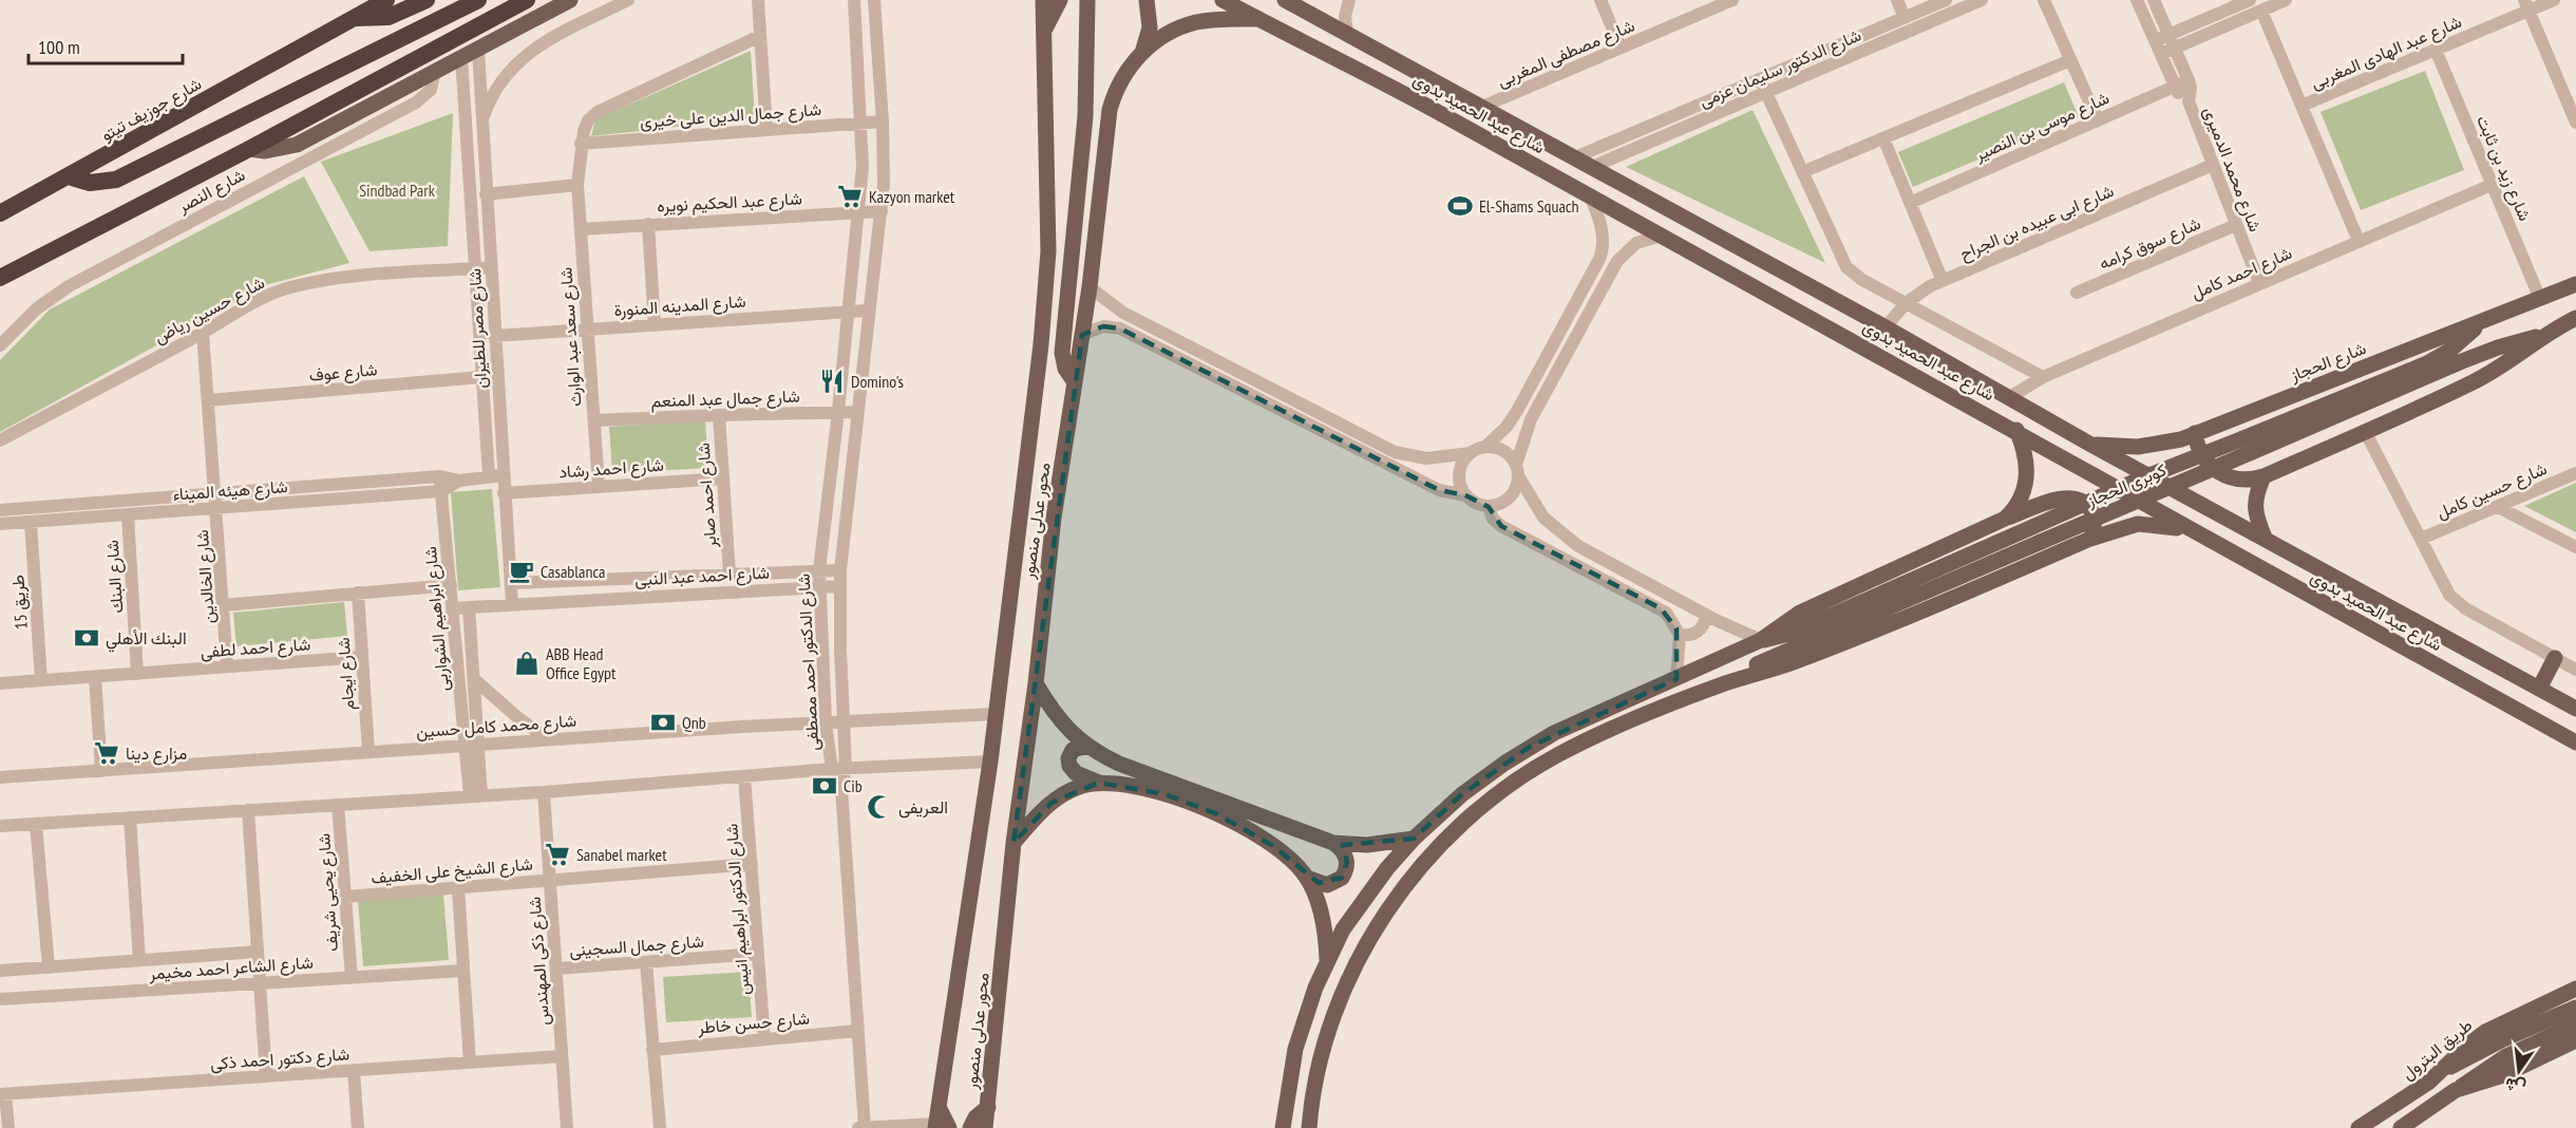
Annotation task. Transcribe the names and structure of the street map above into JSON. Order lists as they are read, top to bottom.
{
  "streets": {
    "highway": ["شارع جوزيف تيتو"],
    "main road": [
      "شارع عبد الحميد بدوى",
      "شارع الحجاز",
      "كوبرى الحجاز",
      "محور عدلى منصور",
      "طريق البترول"
    ],
    "street": [
      "شارع عبد الهادى المغربى",
      "شارع مصطفى المغربى",
      "شارع الدكتور سليمان عزمى",
      "شارع جمال الدين على خيرى",
      "شارع موسى بن النصير",
      "شارع زيد بن ثابت",
      "شارع محمد الدميرى",
      "شارع النصر",
      "شارع عبد الحكيم نويره",
      "شارع ابى عبيده بن الجراح",
      "شارع سوق كرامه",
      "شارع احمد كامل",
      "شارع المدينه المنورة",
      "شارع حسين رياض",
      "شارع مصر للطيران",
      "شارع سعد عبد الوارث",
      "شارع عوف",
      "شارع جمال عبد المنعم",
      "شارع احمد رشاد",
      "شارع هيئه الميناء",
      "شارع حسين كامل",
      "شارع احمد صابر",
      "شارع احمد عبد النبى",
      "شارع البنك",
      "شارع الخالدين",
      "طريق 15",
      "شارع ابراهيم الشواربى",
      "شارع احمد لطفى",
      "شارع الدكتور احمد مصطفى",
      "شارع ايجام",
      "شارع محمد كامل حسين",
      "شارع الشيخ على الخفيف",
      "شارع يحيى شريف",
      "شارع الدكتور ابراهيم انيس",
      "شارع جمال السجينى",
      "شارع ذكى المهندس",
      "شارع الشاعر احمد مخيمر",
      "شارع حسن خاطر",
      "شارع دكتور احمد ذكى"
    ]
  },
  "crossings": [
    ["شارع عبد الهادى المغربى", "شارع زيد بن ثابت"],
    ["شارع مصطفى المغربى", "شارع عبد الحميد بدوى"],
    ["شارع الدكتور سليمان عزمى", "شارع عبد الحميد بدوى"],
    ["شارع عبد الحميد بدوى", "شارع ابى عبيده بن الجراح"],
    ["شارع عبد الحميد بدوى", "شارع احمد كامل"],
    ["شارع عبد الحميد بدوى", "شارع الحجاز"],
    ["شارع عبد الحميد بدوى", "محور عدلى منصور"],
    ["شارع جمال الدين على خيرى", "شارع سعد عبد الوارث"],
    ["شارع جمال الدين على خيرى", "شارع الدكتور احمد مصطفى"],
    ["شارع موسى بن النصير", "شارع محمد الدميرى"],
    ["شارع زيد بن ثابت", "شارع احمد كامل"],
    ["شارع زيد بن ثابت", "شارع الحجاز"],
    ["شارع محمد الدميرى", "شارع ابى عبيده بن الجراح"],
    ["شارع محمد الدميرى", "شارع سوق كرامه"],
    ["شارع محمد الدميرى", "شارع احمد كامل"],
    ["شارع عبد الحكيم نويره", "شارع سعد عبد الوارث"],
    ["شارع عبد الحكيم نويره", "شارع الدكتور احمد مصطفى"],
    ["شارع المدينه المنورة", "شارع مصر للطيران"],
    ["شارع المدينه المنورة", "شارع سعد عبد الوارث"],
    ["شارع المدينه المنورة", "شارع الدكتور احمد مصطفى"],
    ["شارع حسين رياض", "شارع مصر للطيران"],
    ["شارع حسين رياض", "شارع الخالدين"],
    ["شارع مصر للطيران", "شارع عوف"],
    ["شارع مصر للطيران", "شارع احمد رشاد"],
    ["شارع مصر للطيران", "شارع هيئه الميناء"],
    ["شارع مصر للطيران", "شارع احمد عبد النبى"],
    ["شارع سعد عبد الوارث", "شارع جمال عبد المنعم"],
    ["شارع سعد عبد الوارث", "شارع احمد رشاد"],
    ["شارع الحجاز", "كوبرى الحجاز"],
    ["شارع عوف", "شارع الخالدين"],
    ["شارع جمال عبد المنعم", "شارع احمد صابر"],
    ["شارع جمال عبد المنعم", "شارع الدكتور احمد مصطفى"],
    ["شارع احمد رشاد", "شارع احمد صابر"],
    ["شارع هيئه الميناء", "شارع البنك"],
    ["شارع هيئه الميناء", "شارع الخالدين"],
    ["شارع هيئه الميناء", "طريق 15"],
    ["شارع هيئه الميناء", "شارع ابراهيم الشواربى"],
    ["شارع احمد صابر", "شارع احمد عبد النبى"],
    ["محور عدلى منصور", "شارع محمد كامل حسين"],
    ["شارع احمد عبد النبى", "شارع ابراهيم الشواربى"],
    ["شارع احمد عبد النبى", "شارع الدكتور احمد مصطفى"],
    ["شارع البنك", "شارع احمد لطفى"],
    ["شارع الخالدين", "شارع احمد لطفى"],
    ["طريق 15", "شارع احمد لطفى"],
    ["شارع ابراهيم الشواربى", "شارع محمد كامل حسين"],
    ["شارع احمد لطفى", "شارع ايجام"],
    ["شارع الدكتور احمد مصطفى", "شارع محمد كامل حسين"],
    ["شارع الدكتور احمد مصطفى", "شارع حسن خاطر"],
    ["شارع ايجام", "شارع محمد كامل حسين"],
    ["شارع الشيخ على الخفيف", "شارع يحيى شريف"],
    ["شارع الشيخ على الخفيف", "شارع الدكتور ابراهيم انيس"],
    ["شارع الشيخ على الخفيف", "شارع ذكى المهندس"],
    ["شارع يحيى شريف", "شارع الشاعر احمد مخيمر"],
    ["شارع الدكتور ابراهيم انيس", "شارع جمال السجينى"],
    ["شارع الدكتور ابراهيم انيس", "شارع حسن خاطر"],
    ["شارع جمال السجينى", "شارع ذكى المهندس"],
    ["شارع ذكى المهندس", "شارع دكتور احمد ذكى"]
  ],
  "parks": ["Sindbad Park"],
  "places": {
    "supermarket": ["Kazyon market", "مزارع دينا", "Sanabel market"],
    "sports": ["El-Shams Squach"],
    "restaurant": ["Domino's"],
    "cafe": ["Casablanca"],
    "bank": ["البنك الأهلي", "Qnb", "Cib"],
    "shop": ["ABB Head Office Egypt"],
    "mosque": ["العريفى"]
  },
  "scale_bar": "100 m",
  "north": "bottom"
}
